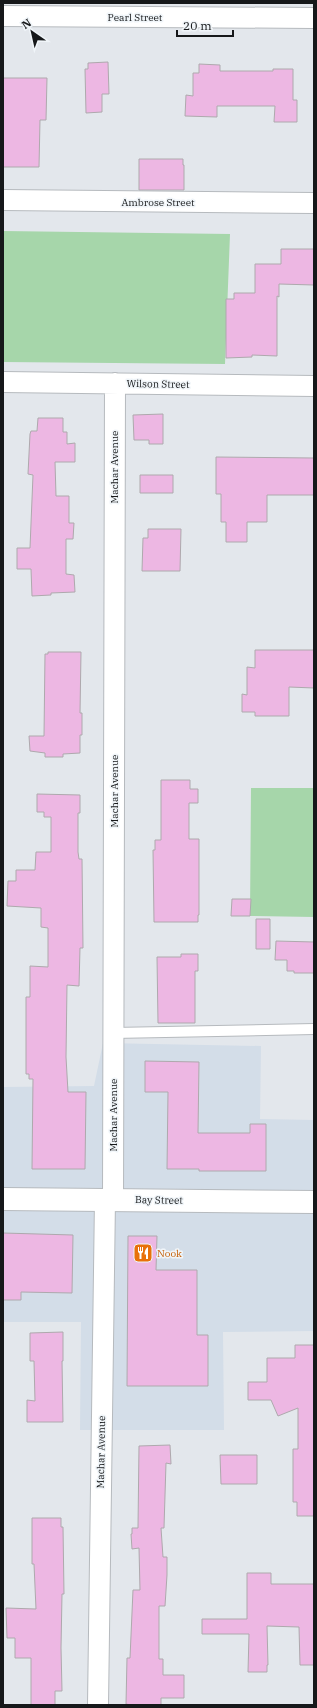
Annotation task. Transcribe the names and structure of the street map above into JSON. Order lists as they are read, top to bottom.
{
  "streets": {
    "street": [
      "Pearl Street",
      "Ambrose Street",
      "Wilson Street",
      "Machar Avenue",
      "Bay Street"
    ]
  },
  "crossings": [
    ["Wilson Street", "Machar Avenue"],
    ["Machar Avenue", "Bay Street"]
  ],
  "places": {
    "restaurant": ["Nook"]
  },
  "scale_bar": "20 m",
  "north": "top left"
}
